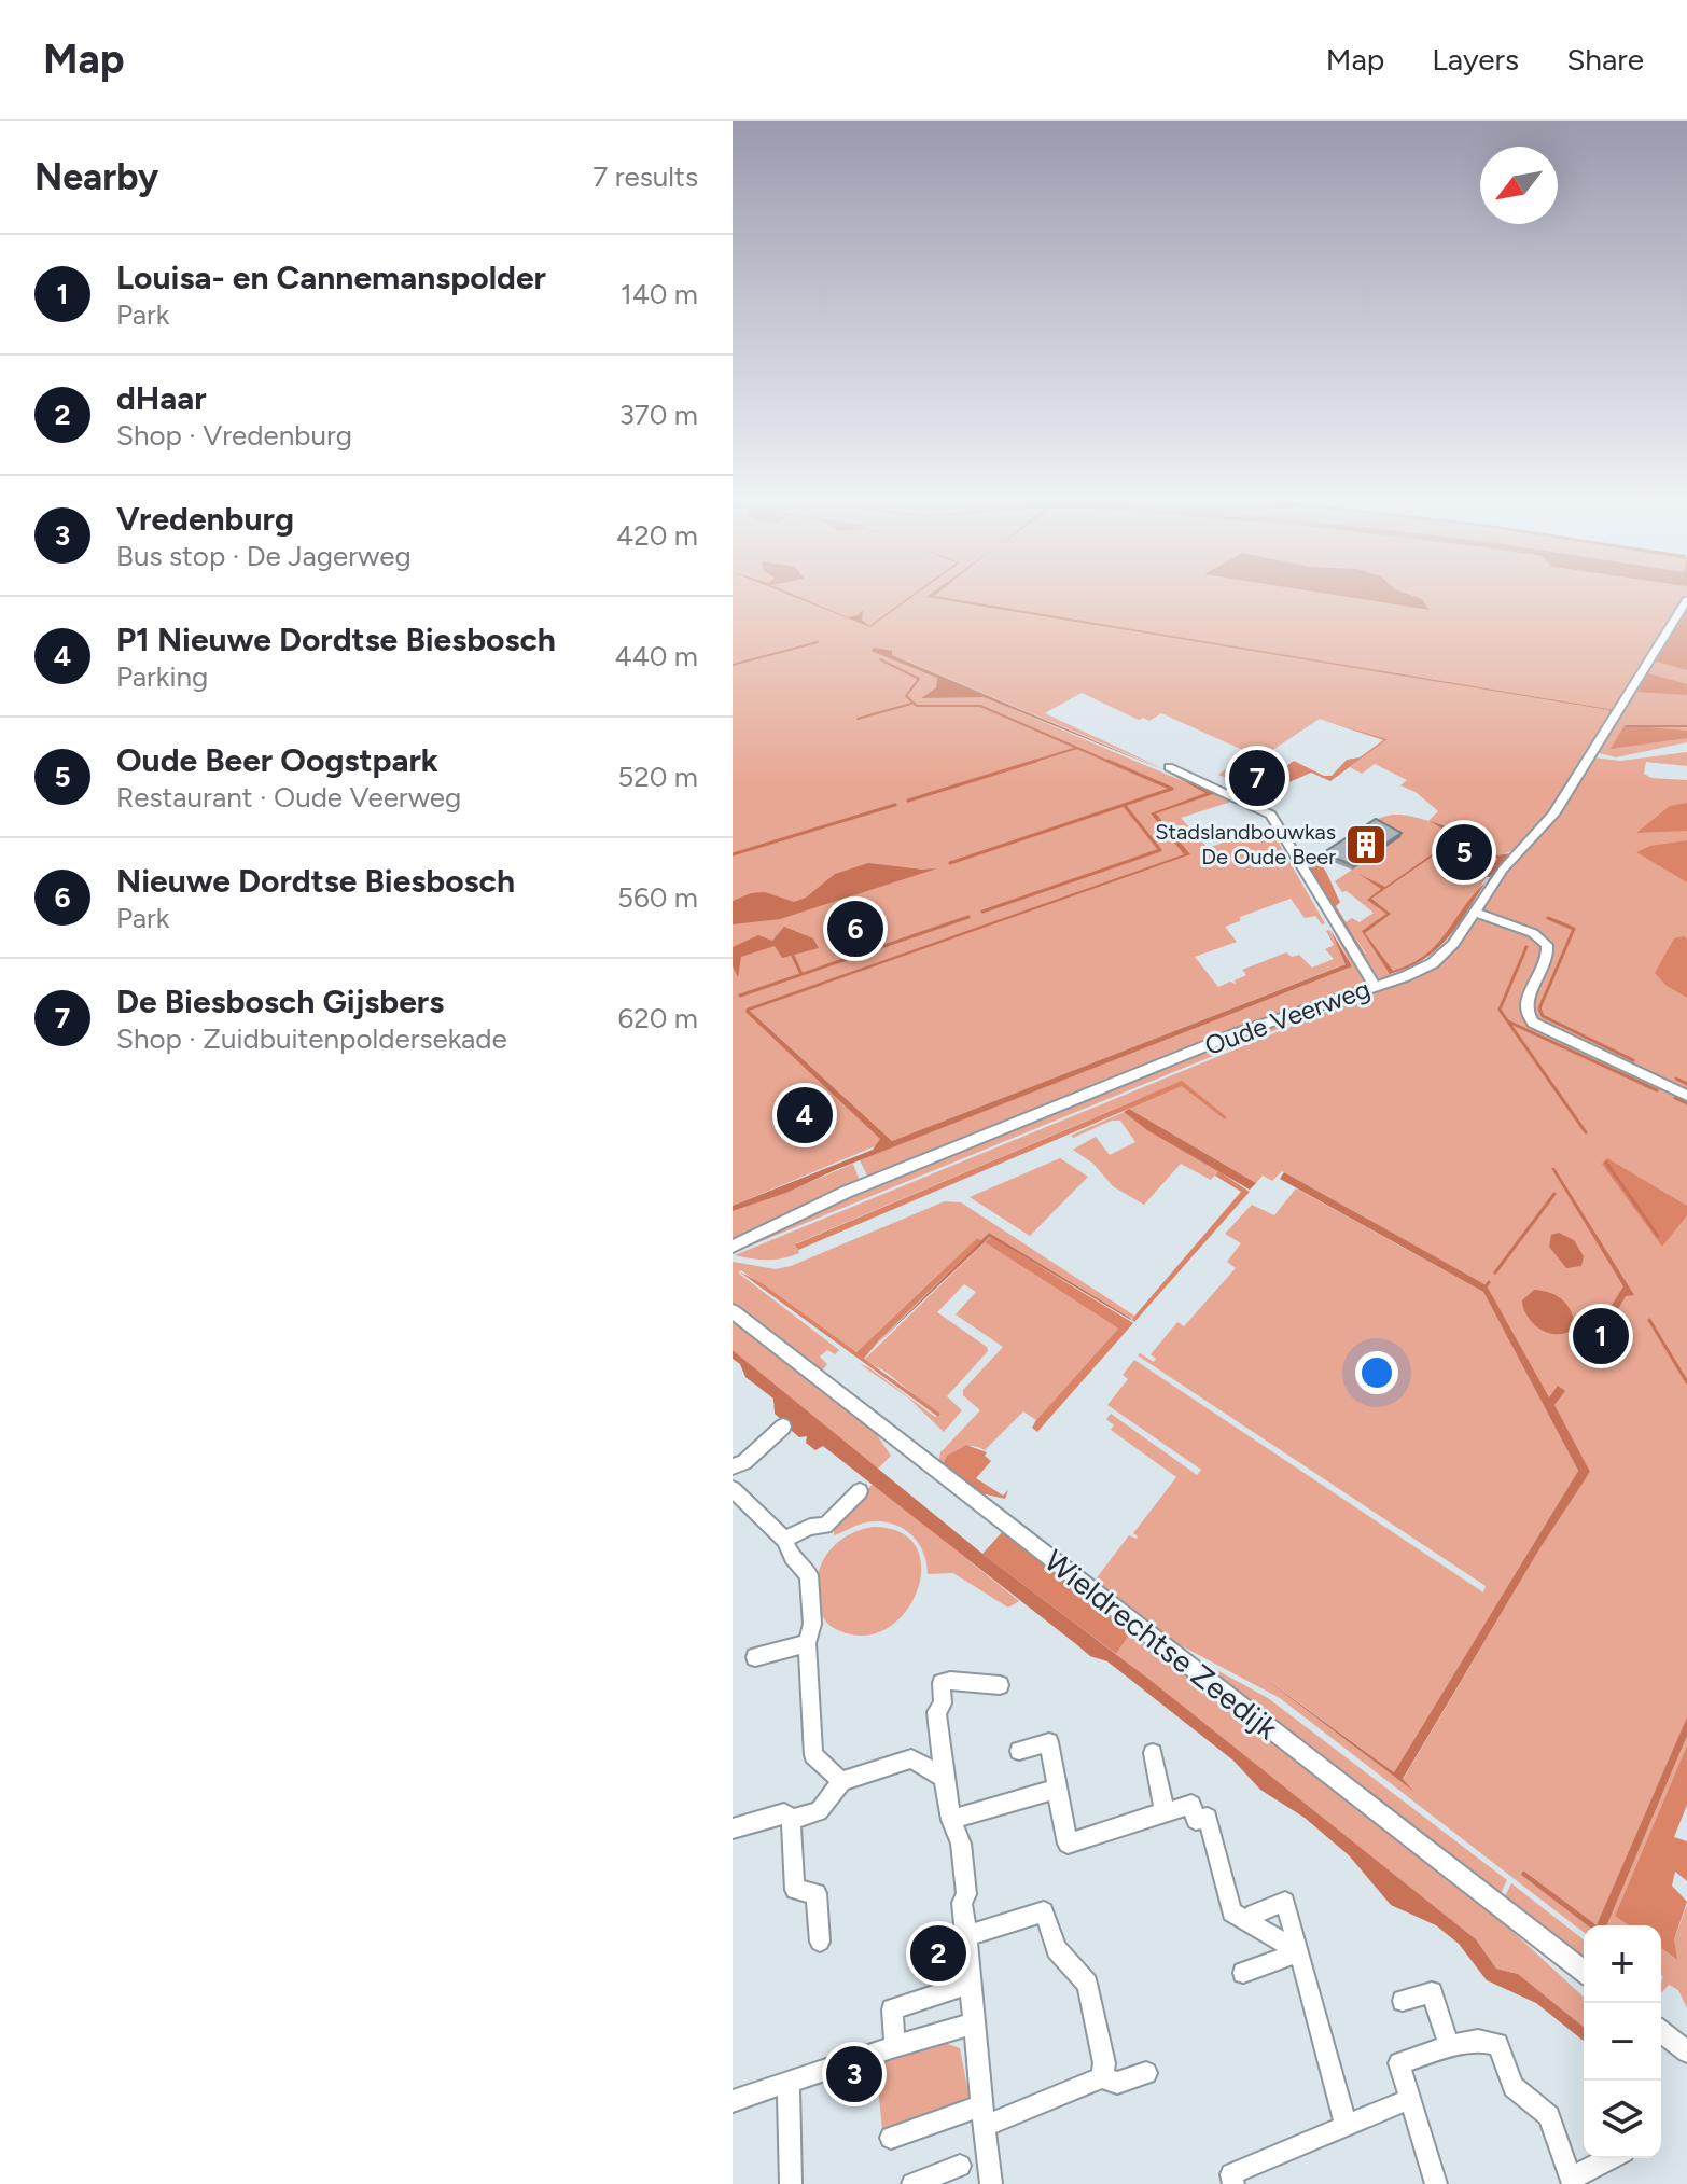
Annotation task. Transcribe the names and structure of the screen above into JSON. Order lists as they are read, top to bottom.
{
  "streets": {
    "street": ["Oude Veerweg", "Wieldrechtse Zeedijk"]
  },
  "places": {
    "building": ["Stadslandbouwkas De Oude Beer"]
  },
  "north": "bottom left",
  "page": {
    "header": "Map",
    "nav": ["Map", "Layers", "Share"],
    "heading": ["Nearby", "7 results"],
    "list": [
      {
        "mark": "1",
        "name": "Louisa- en Cannemanspolder",
        "note": "Park",
        "value": "140 m"
      },
      {
        "mark": "2",
        "name": "dHaar",
        "note": "Shop · Vredenburg",
        "value": "370 m"
      },
      {
        "mark": "3",
        "name": "Vredenburg",
        "note": "Bus stop · De Jagerweg",
        "value": "420 m"
      },
      {
        "mark": "4",
        "name": "P1 Nieuwe Dordtse Biesbosch",
        "note": "Parking",
        "value": "440 m"
      },
      {
        "mark": "5",
        "name": "Oude Beer Oogstpark",
        "note": "Restaurant · Oude Veerweg",
        "value": "520 m"
      },
      {
        "mark": "6",
        "name": "Nieuwe Dordtse Biesbosch",
        "note": "Park",
        "value": "560 m"
      },
      {
        "mark": "7",
        "name": "De Biesbosch Gijsbers",
        "note": "Shop · Zuidbuitenpoldersekade",
        "value": "620 m"
      }
    ],
    "pins": [
      "7",
      "5",
      "6",
      "4",
      "1",
      "2",
      "3"
    ],
    "map_buttons": ["+", "−"]
  }
}
